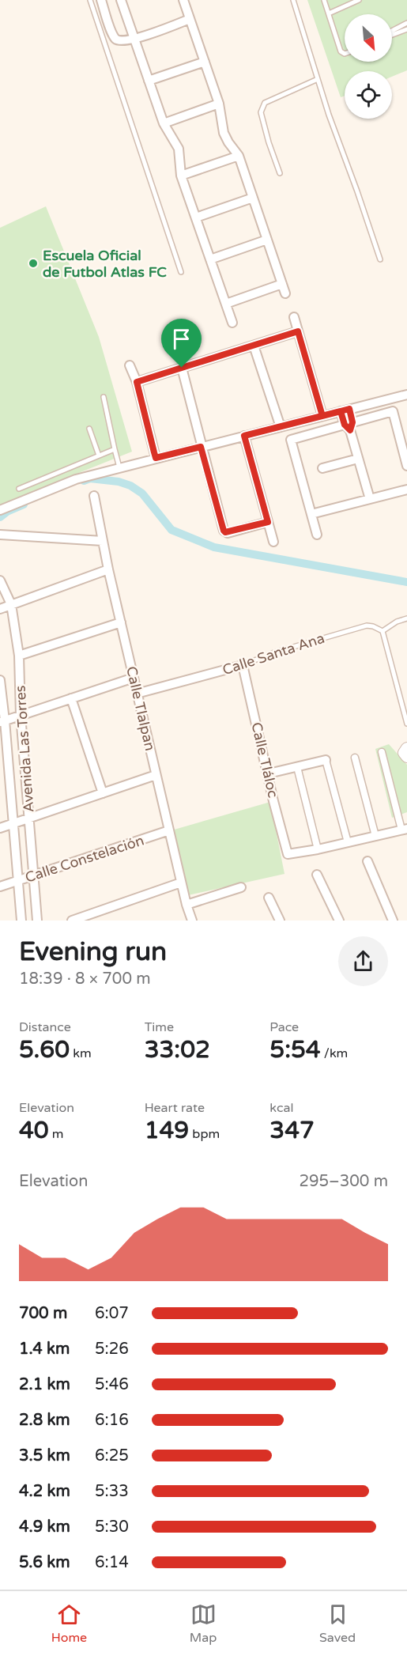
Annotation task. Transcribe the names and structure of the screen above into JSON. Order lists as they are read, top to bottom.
{
  "streets": {
    "street": [
      "Calle Santa Ana",
      "Calle Tlalpan",
      "Avenida Las Torres",
      "Calle Tláloc",
      "Calle Constelación"
    ]
  },
  "crossings": [
    ["Calle Santa Ana", "Calle Tlalpan"],
    ["Calle Santa Ana", "Calle Tláloc"],
    ["Calle Tlalpan", "Calle Constelación"],
    ["Avenida Las Torres", "Calle Constelación"]
  ],
  "places": ["Escuela Oficial de Futbol Atlas FC"],
  "north": "bottom right",
  "page": {
    "heading": ["Evening run", "18:39 · 8 × 700 m"],
    "stats": [
      ["Distance", "5.60 km"],
      ["Time", "33:02"],
      ["Pace", "5:54 /km"],
      ["Elevation", "40 m"],
      ["Heart rate", "149 bpm"],
      ["kcal", "347"]
    ],
    "chart": ["Elevation", "295–300 m"],
    "list": [
      {
        "name": "700 m",
        "note": "6:07"
      },
      {
        "name": "1.4 km",
        "note": "5:26"
      },
      {
        "name": "2.1 km",
        "note": "5:46"
      },
      {
        "name": "2.8 km",
        "note": "6:16"
      },
      {
        "name": "3.5 km",
        "note": "6:25"
      },
      {
        "name": "4.2 km",
        "note": "5:33"
      },
      {
        "name": "4.9 km",
        "note": "5:30"
      },
      {
        "name": "5.6 km",
        "note": "6:14"
      }
    ],
    "tabs": ["Home", "Map", "Saved"]
  }
}
